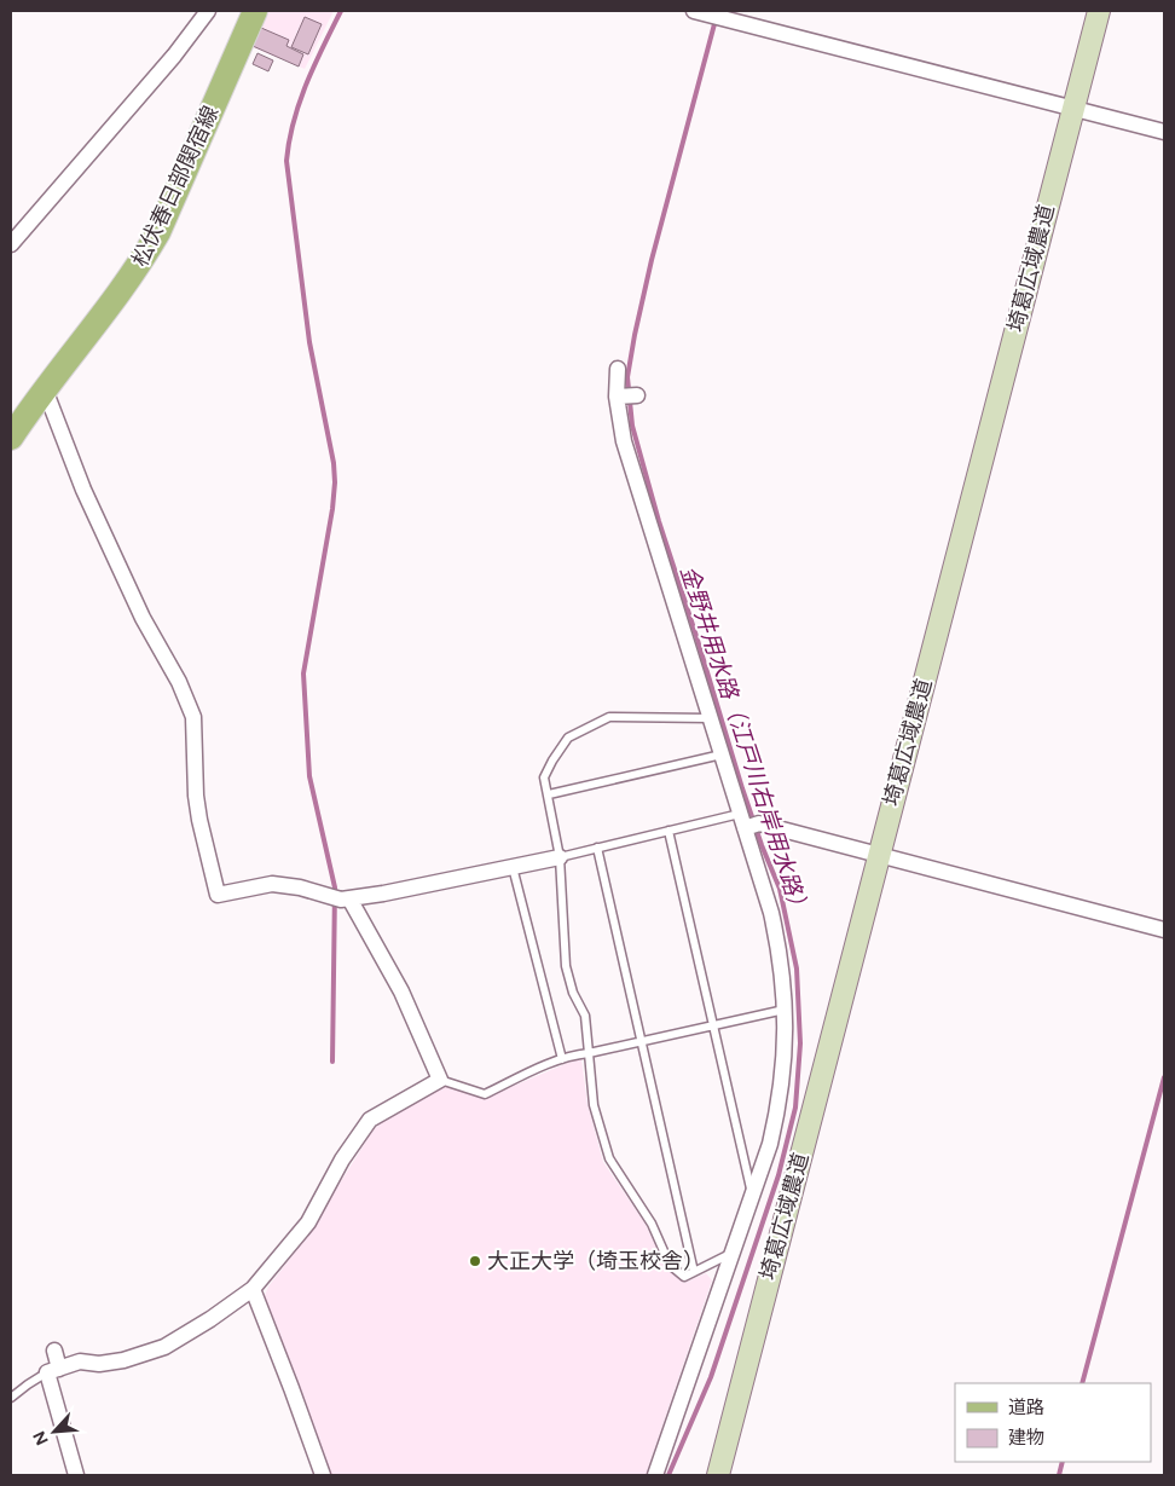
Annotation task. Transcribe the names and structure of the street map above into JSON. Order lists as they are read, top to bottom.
{
  "streets": {
    "main road": ["松伏春日部関宿線"],
    "street": ["埼葛広域農道"]
  },
  "water": ["金野井用水路（江戸川右岸用水路）"],
  "places": ["大正大学（埼玉校舎）"],
  "legend": ["道路", "建物"],
  "north": "bottom left"
}
